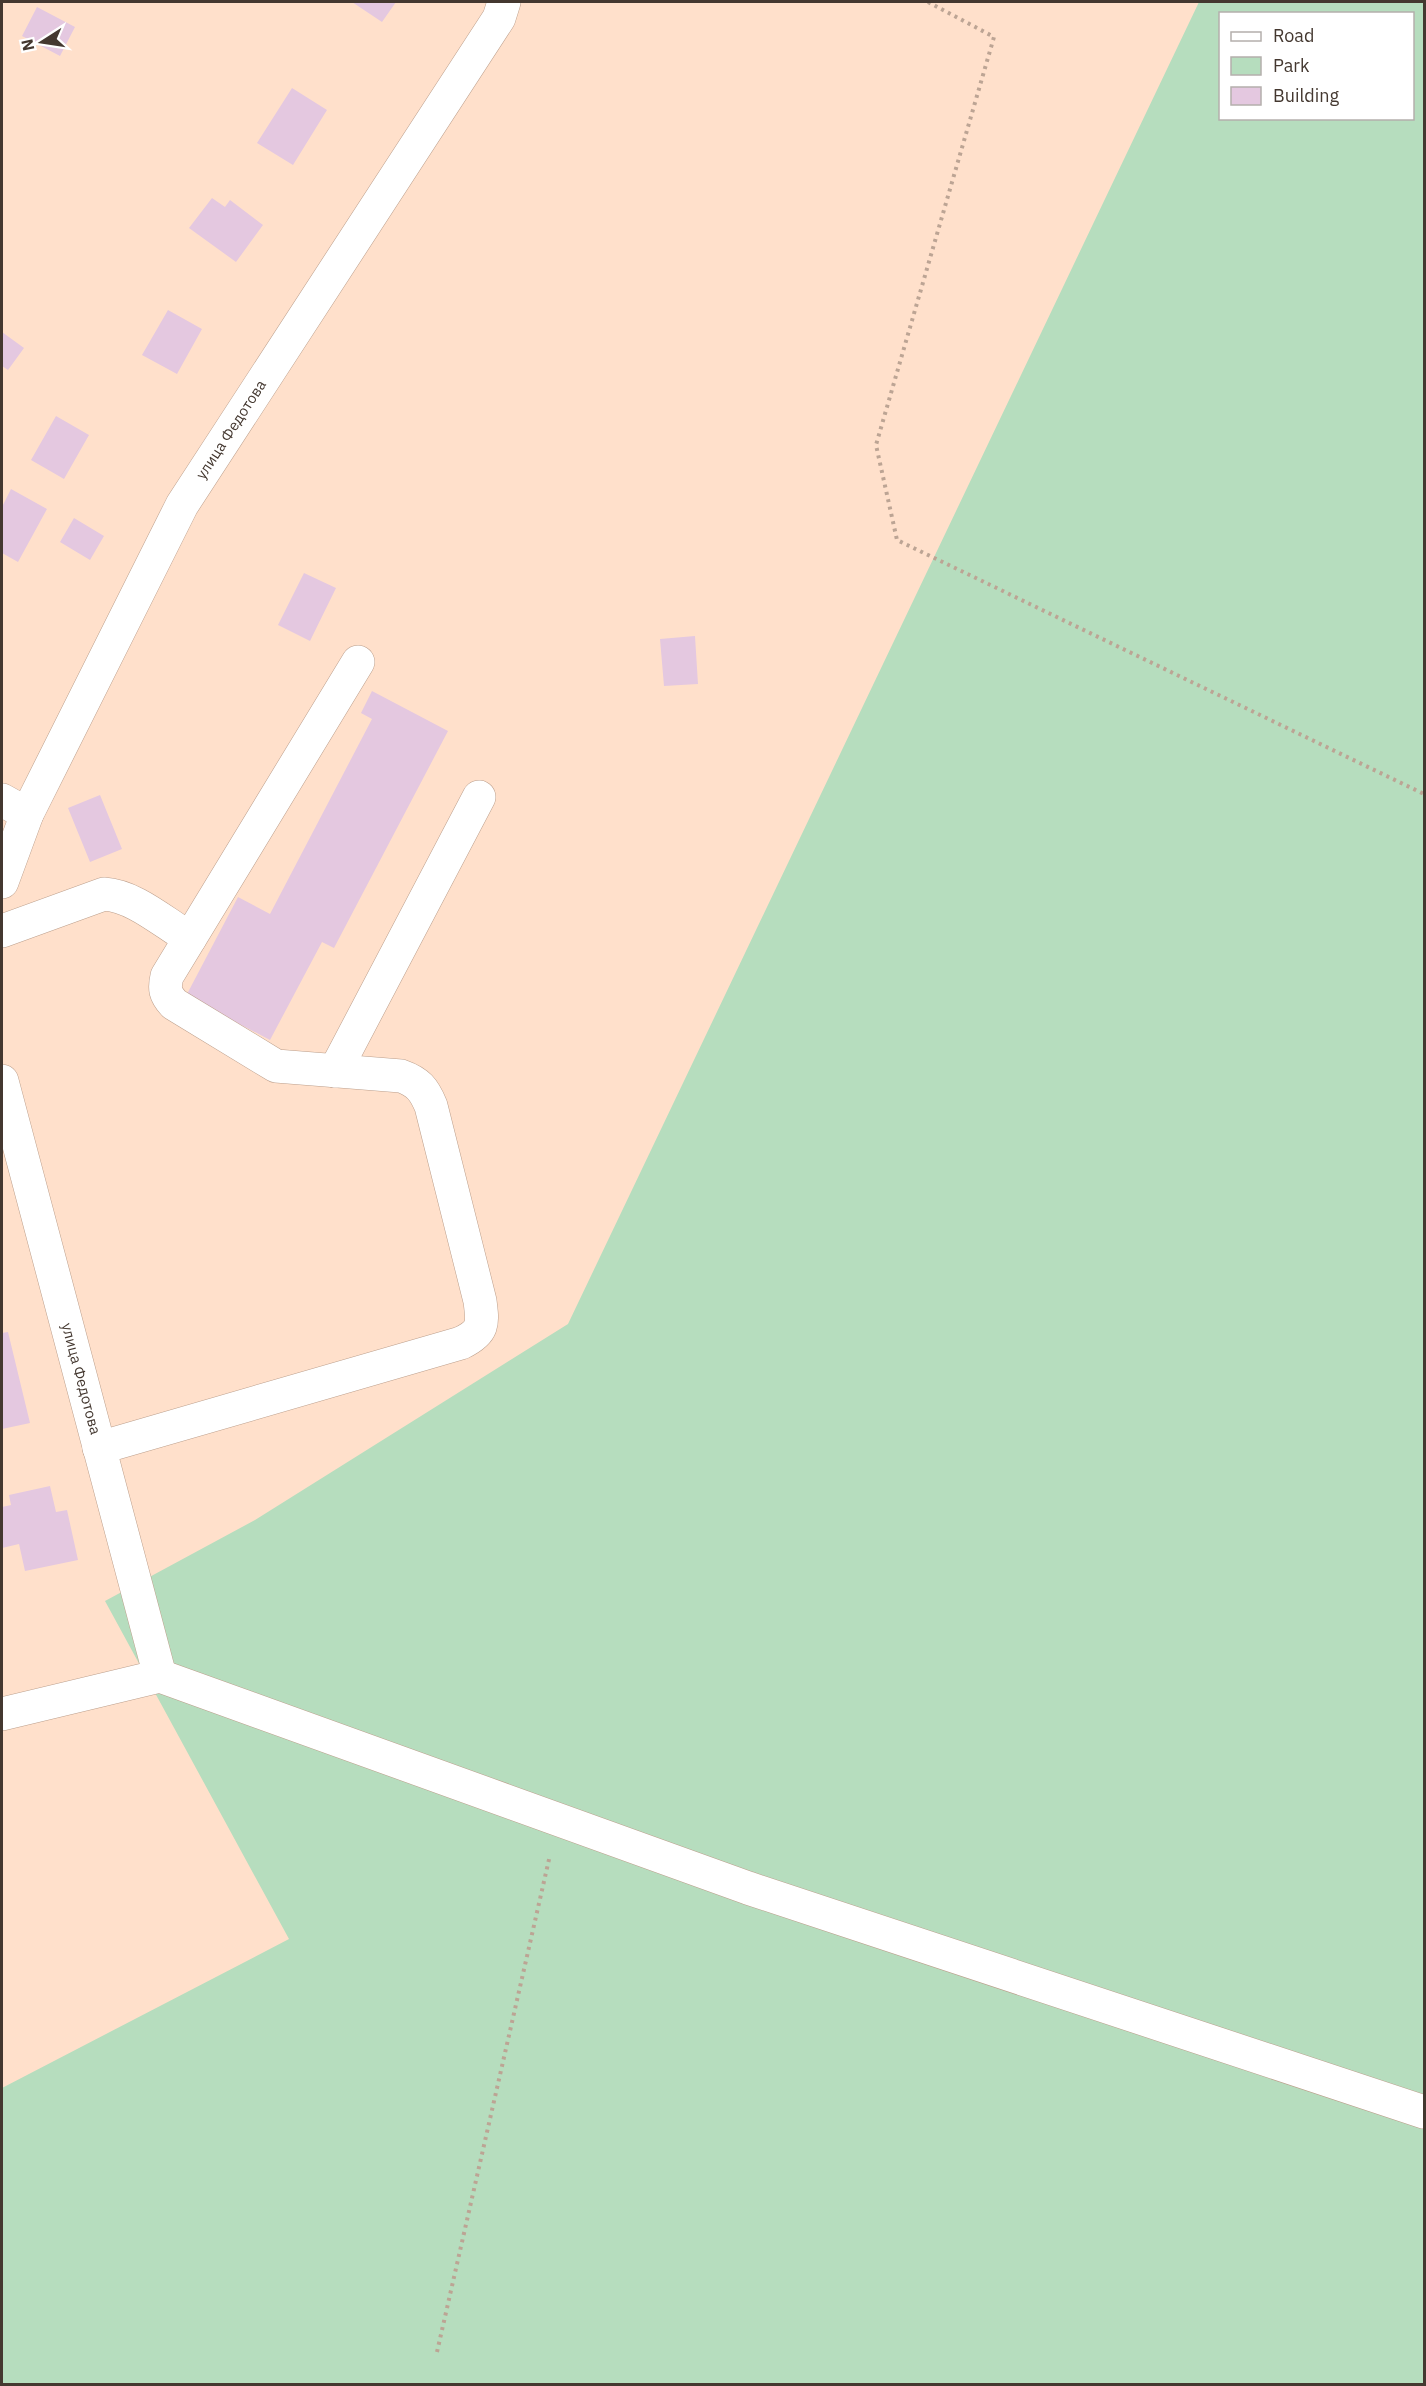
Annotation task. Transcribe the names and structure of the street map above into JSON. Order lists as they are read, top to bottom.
{
  "streets": {
    "street": ["улица Федотова"]
  },
  "legend": ["Road", "Park", "Building"],
  "north": "left"
}
